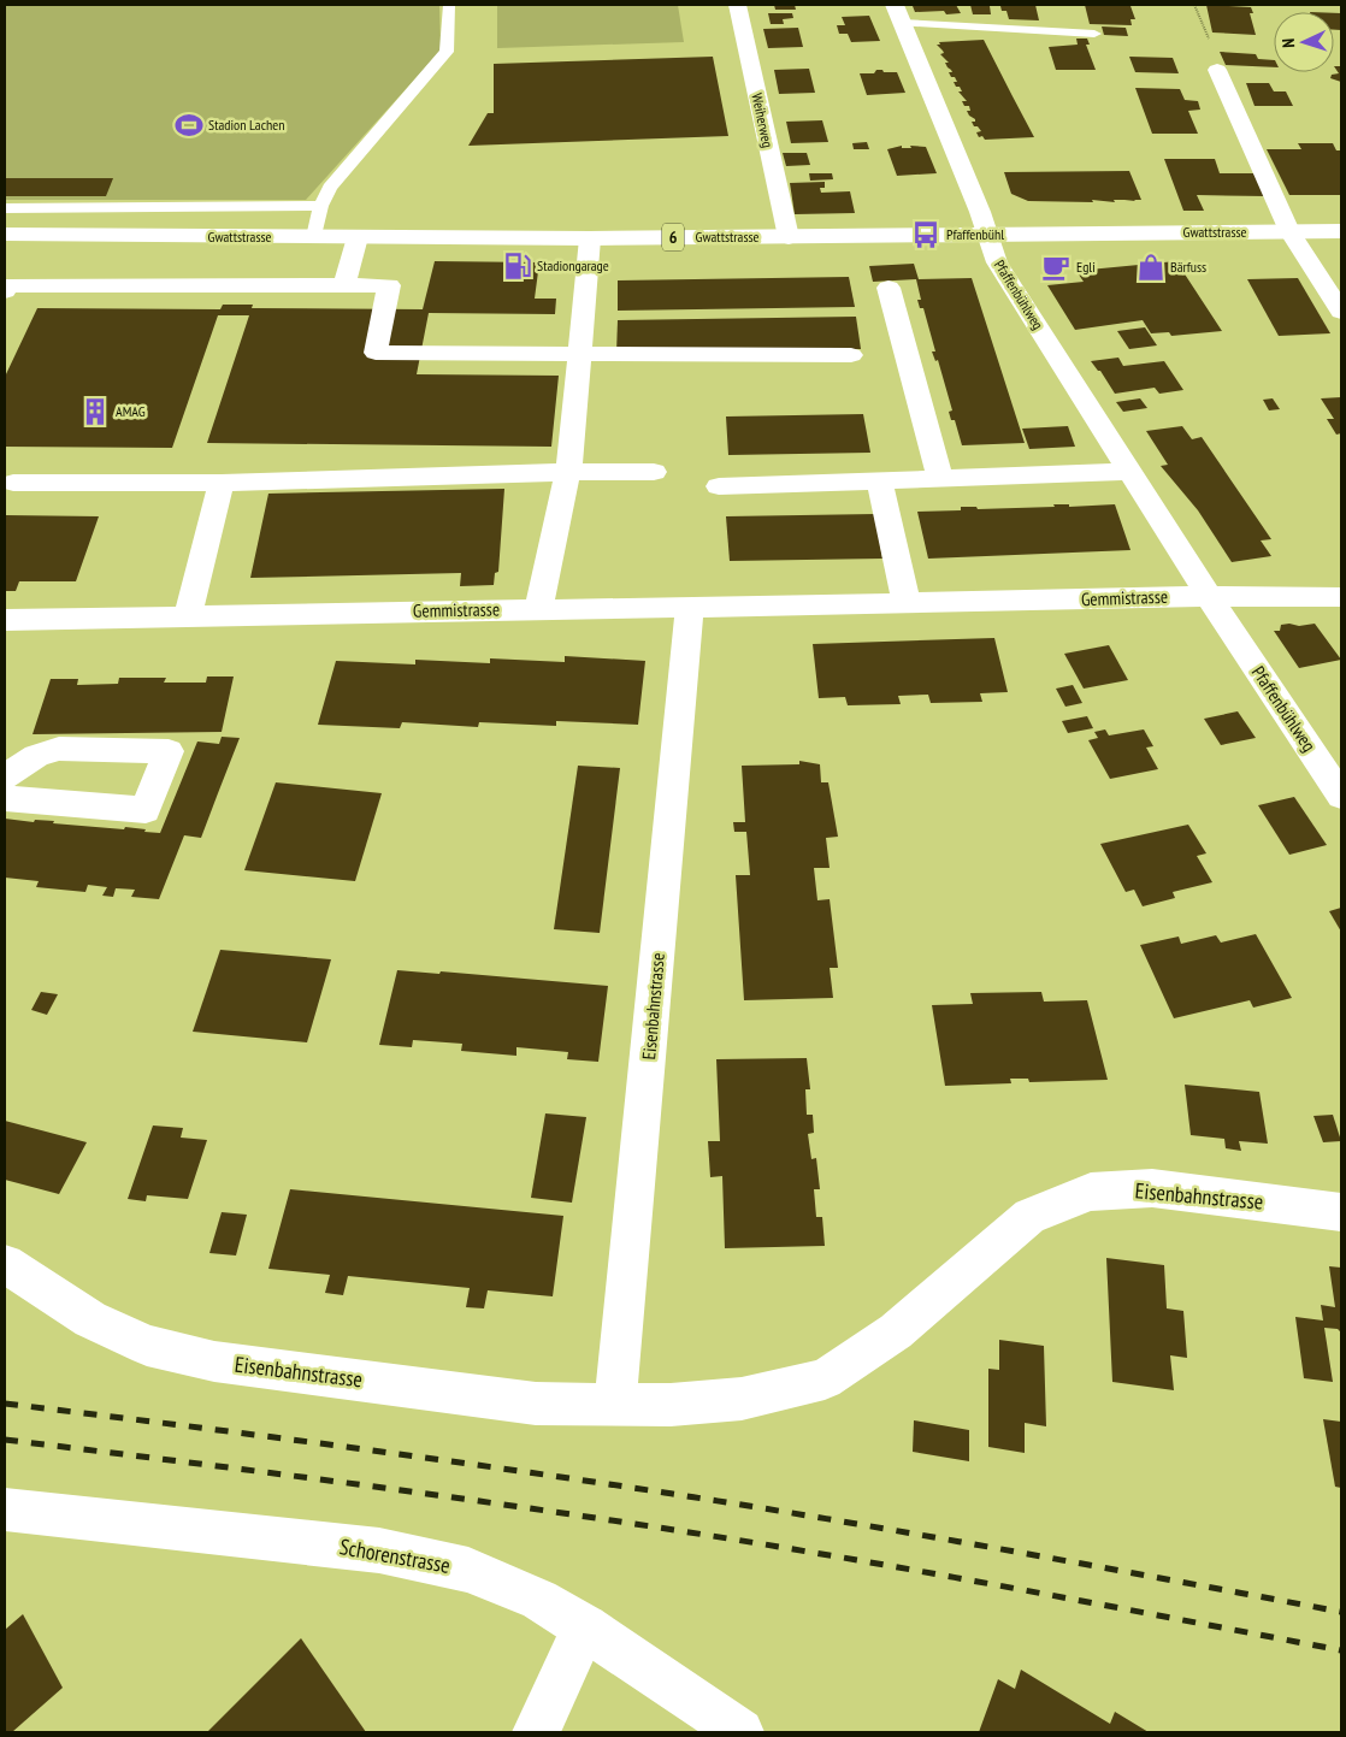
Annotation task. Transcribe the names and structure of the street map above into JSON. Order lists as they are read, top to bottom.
{
  "streets": {
    "street": [
      "Weiherweg",
      "Gwattstrasse",
      "6",
      "Pfaffenbühlweg",
      "Gemmistrasse",
      "Eisenbahnstrasse",
      "Schorenstrasse"
    ]
  },
  "crossings": [
    ["Weiherweg", "Gwattstrasse"],
    ["Gwattstrasse", "Pfaffenbühlweg"],
    ["Pfaffenbühlweg", "Gemmistrasse"],
    ["Gemmistrasse", "Eisenbahnstrasse"]
  ],
  "places": {
    "sports": ["Stadion Lachen"],
    "bus stop": ["Pfaffenbühl"],
    "fuel station": ["Stadiongarage"],
    "cafe": ["Egli"],
    "shop": ["Bärfuss"],
    "building": ["AMAG"]
  },
  "north": "left"
}
